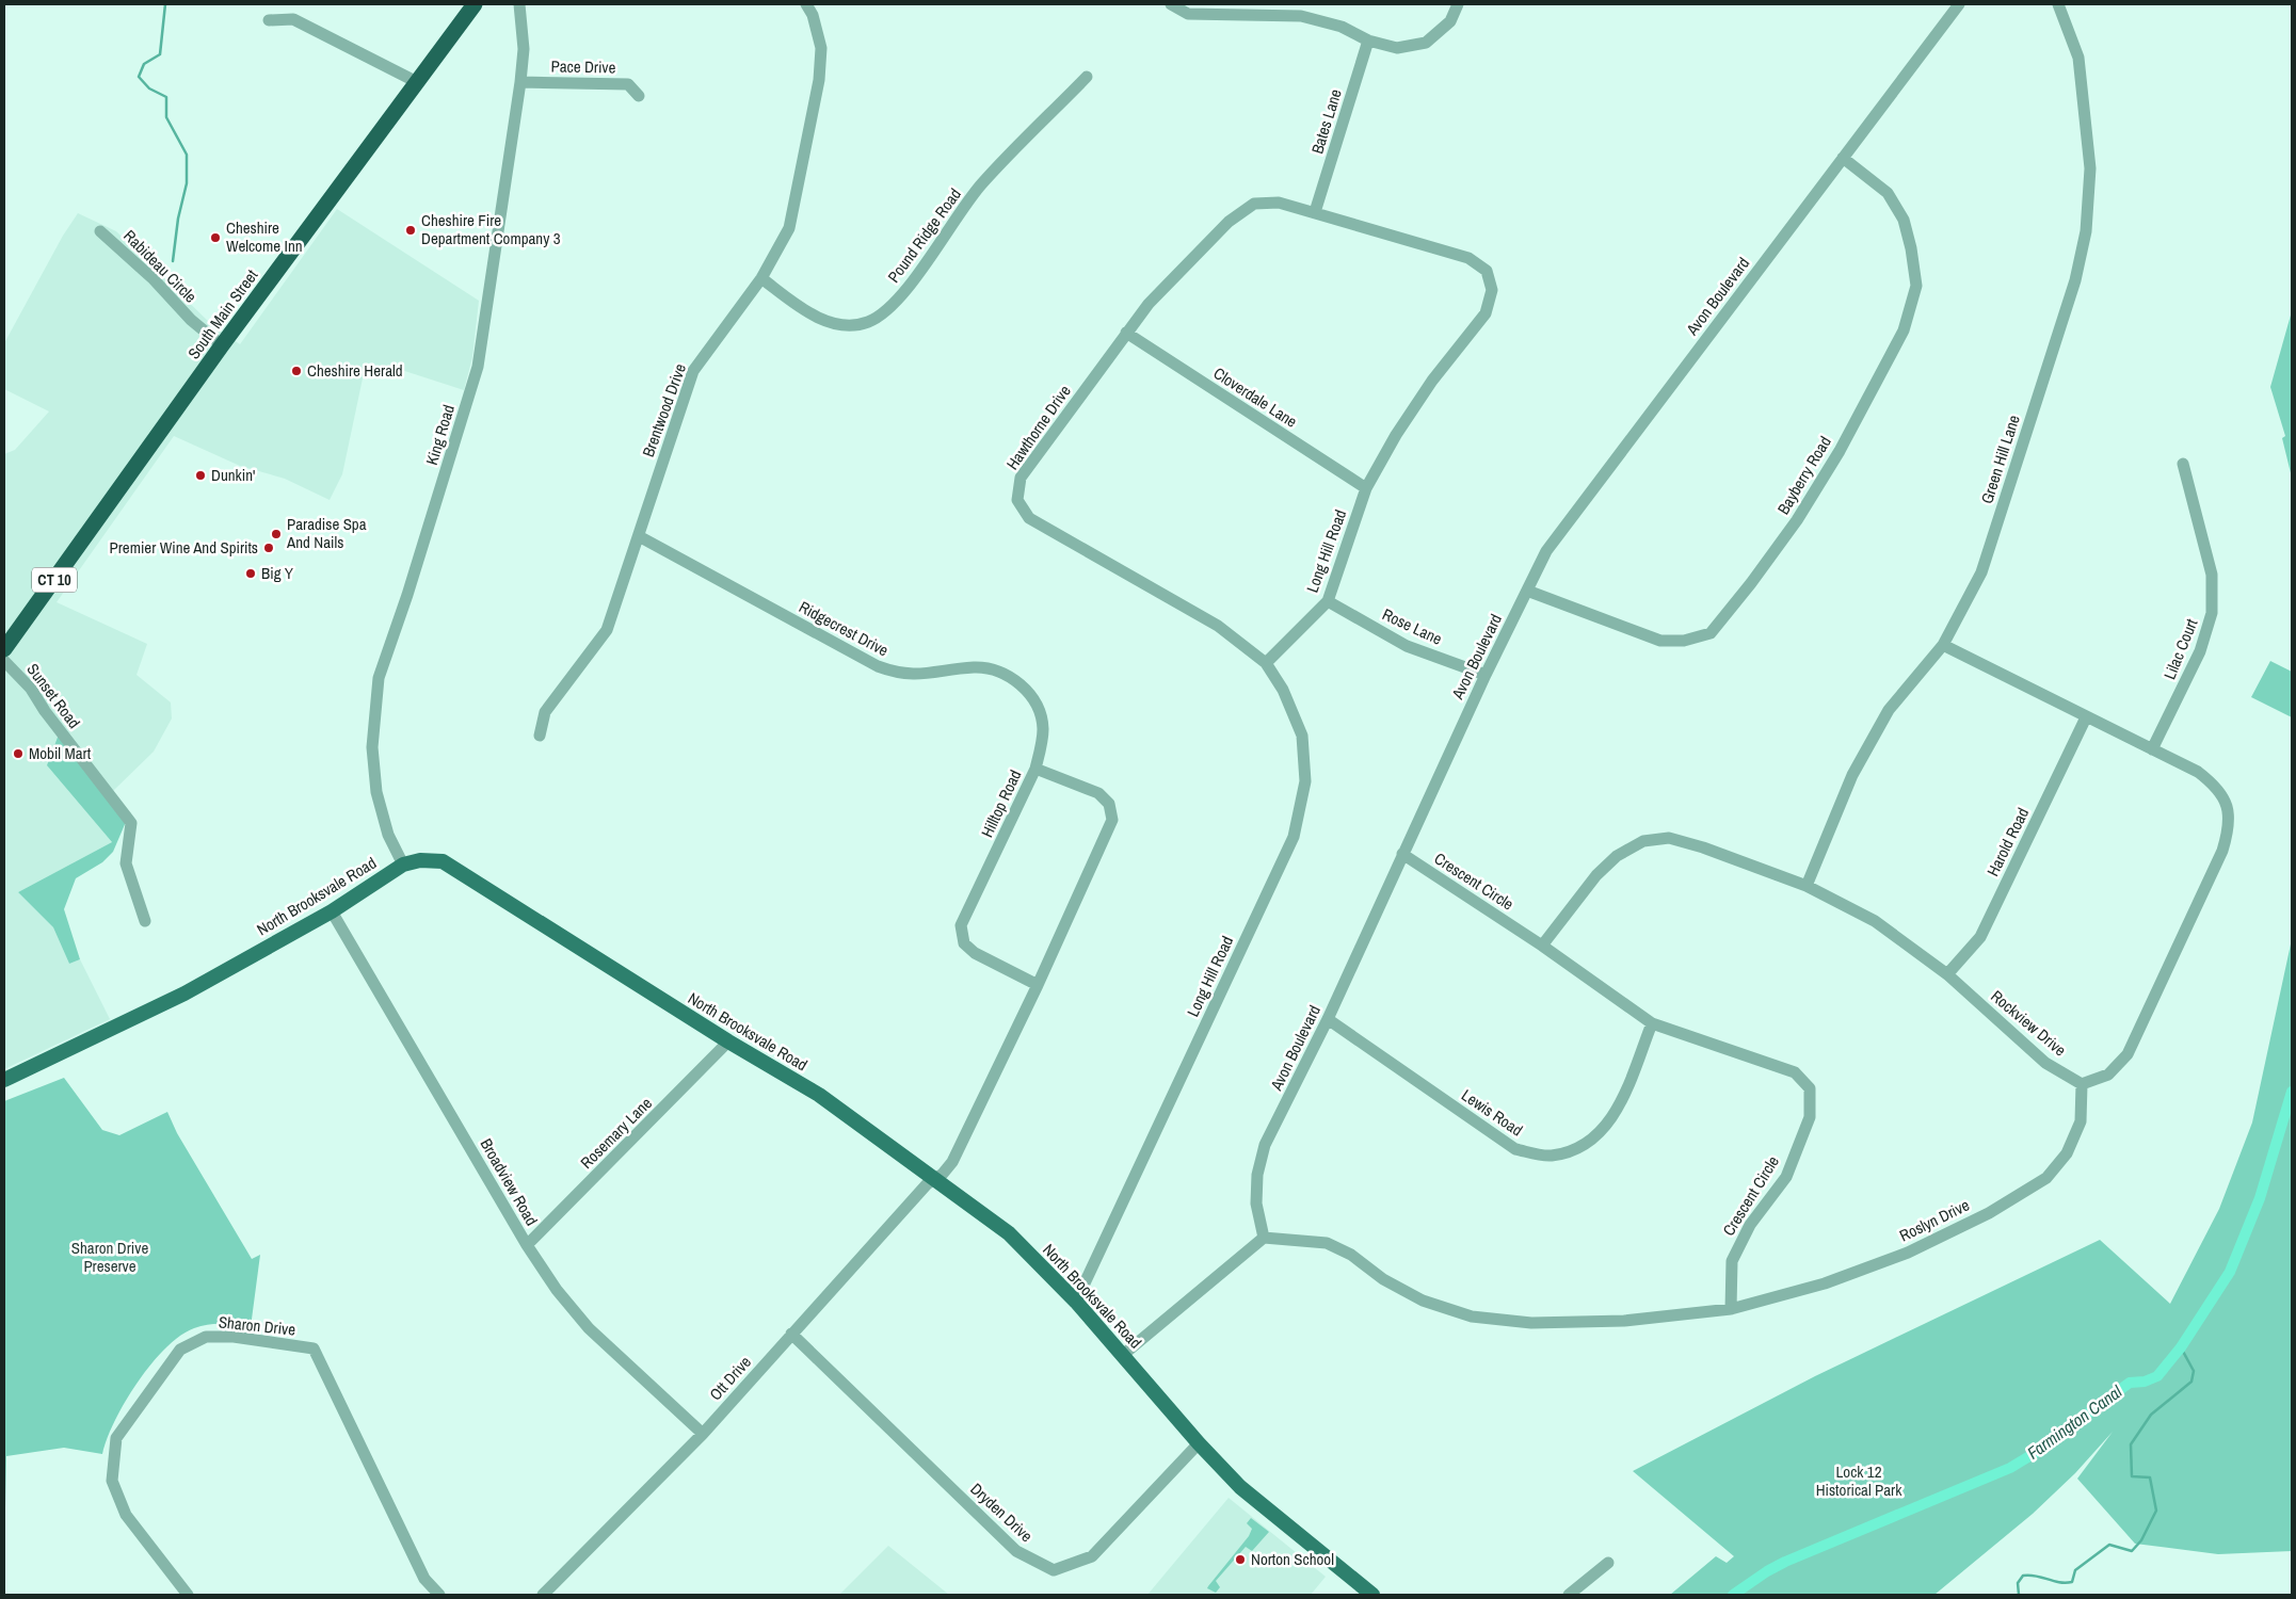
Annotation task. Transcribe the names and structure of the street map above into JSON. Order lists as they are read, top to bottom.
{
  "streets": {
    "highway": ["South Main Street", "CT 10"],
    "main road": ["North Brooksvale Road"],
    "street": [
      "Pace Drive",
      "Bates Lane",
      "Pound Ridge Road",
      "Rabideau Circle",
      "Avon Boulevard",
      "Cloverdale Lane",
      "Brentwood Drive",
      "Hawthorne Drive",
      "King Road",
      "Green Hill Lane",
      "Bayberry Road",
      "Long Hill Road",
      "Rose Lane",
      "Ridgecrest Drive",
      "Lilac Court",
      "Sunset Road",
      "Hilltop Road",
      "Harold Road",
      "Crescent Circle",
      "Rockview Drive",
      "Lewis Road",
      "Rosemary Lane",
      "Broadview Road",
      "Roslyn Drive",
      "Sharon Drive",
      "Ott Drive",
      "Dryden Drive"
    ]
  },
  "crossings": [
    ["Pace Drive", "King Road"],
    ["Bates Lane", "Hawthorne Drive"],
    ["Bates Lane", "Long Hill Road"],
    ["Pound Ridge Road", "Brentwood Drive"],
    ["Rabideau Circle", "South Main Street"],
    ["Avon Boulevard", "Bayberry Road"],
    ["Avon Boulevard", "Rose Lane"],
    ["Avon Boulevard", "Crescent Circle"],
    ["Avon Boulevard", "Lewis Road"],
    ["Cloverdale Lane", "Hawthorne Drive"],
    ["Cloverdale Lane", "Long Hill Road"],
    ["Brentwood Drive", "Ridgecrest Drive"],
    ["Hawthorne Drive", "Long Hill Road"],
    ["King Road", "North Brooksvale Road"],
    ["Green Hill Lane", "Rockview Drive"],
    ["Long Hill Road", "Rose Lane"],
    ["Long Hill Road", "North Brooksvale Road"],
    ["Ridgecrest Drive", "Hilltop Road"],
    ["Hilltop Road", "North Brooksvale Road"],
    ["Hilltop Road", "Ott Drive"],
    ["Harold Road", "Rockview Drive"],
    ["Crescent Circle", "Rockview Drive"],
    ["Crescent Circle", "Lewis Road"],
    ["Crescent Circle", "Roslyn Drive"],
    ["North Brooksvale Road", "Rosemary Lane"],
    ["North Brooksvale Road", "Broadview Road"],
    ["North Brooksvale Road", "Ott Drive"],
    ["North Brooksvale Road", "Dryden Drive"],
    ["Rockview Drive", "Roslyn Drive"],
    ["Rosemary Lane", "Broadview Road"],
    ["Broadview Road", "Ott Drive"],
    ["Ott Drive", "Dryden Drive"]
  ],
  "water": ["Farmington Canal"],
  "parks": ["Sharon Drive Preserve", "Lock 12 Historical Park"],
  "places": [
    "Cheshire Fire Department Company 3",
    "Cheshire Welcome Inn",
    "Cheshire Herald",
    "Dunkin'",
    "Paradise Spa And Nails",
    "Premier Wine And Spirits",
    "Big Y",
    "Mobil Mart",
    "Norton School"
  ]
}
